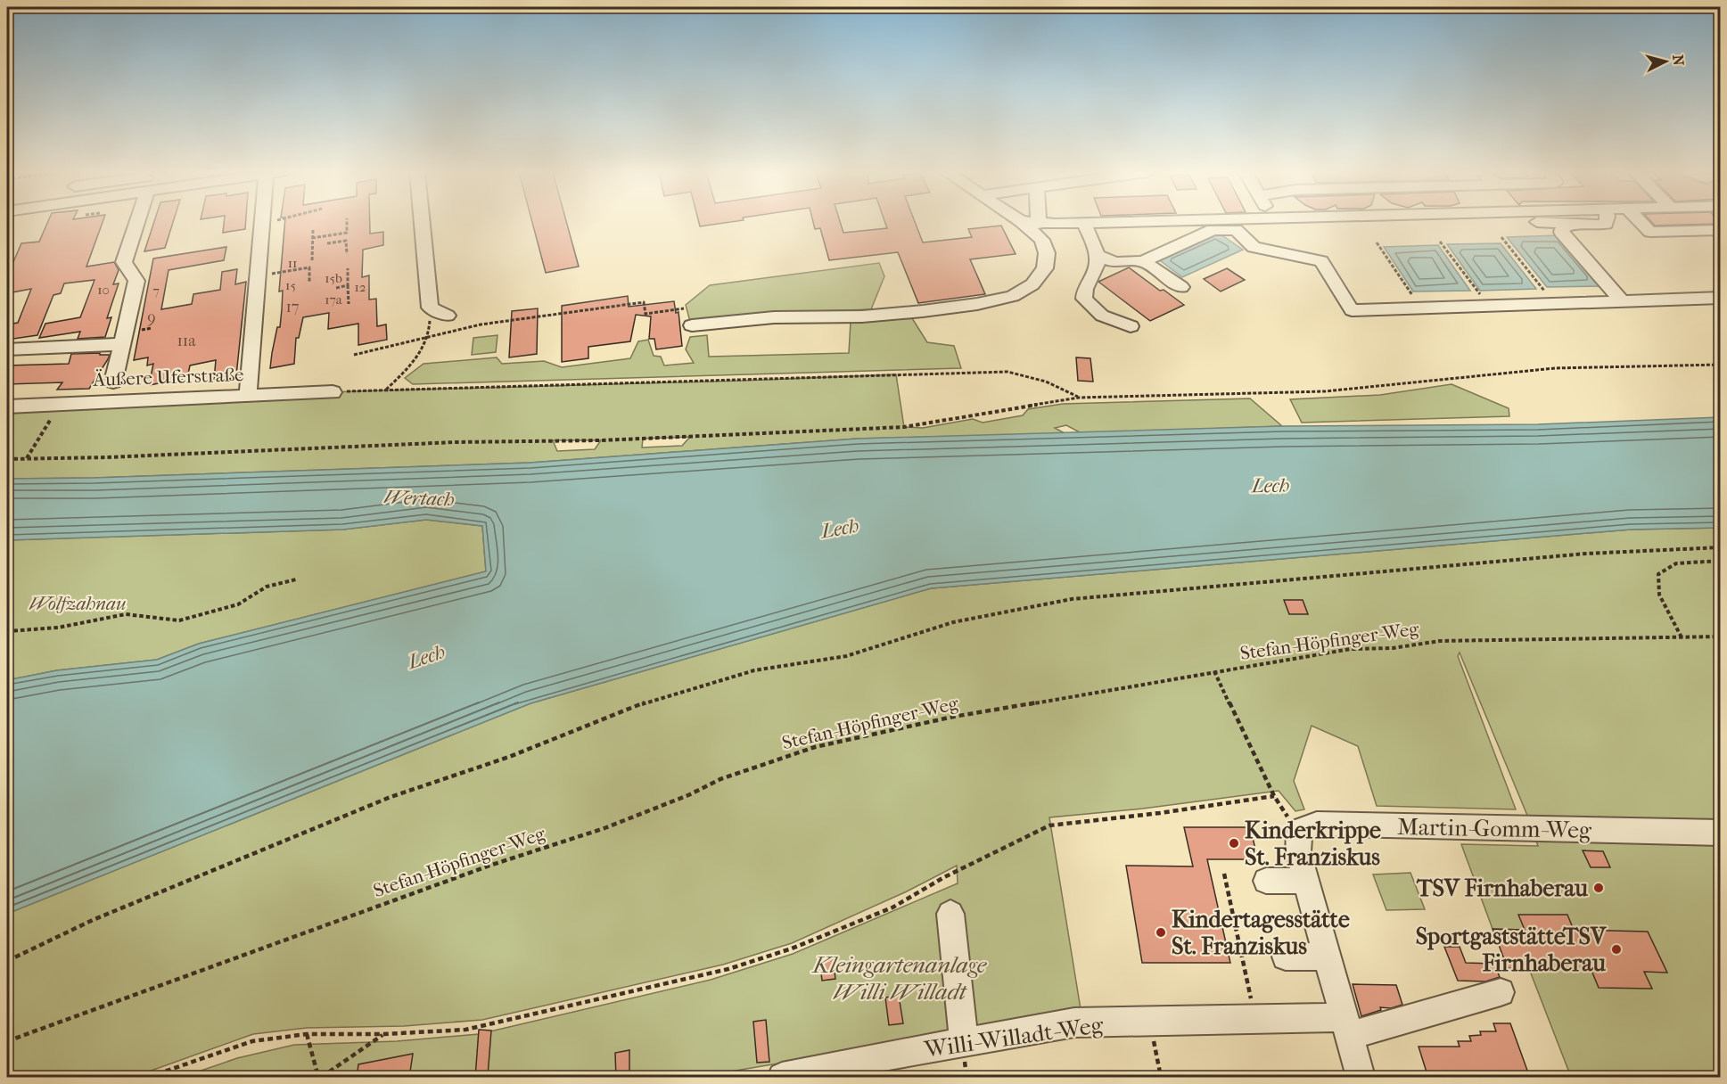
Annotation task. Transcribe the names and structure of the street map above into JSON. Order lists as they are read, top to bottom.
{
  "streets": {
    "street": ["Äußere Uferstraße", "Martin-Gomm-Weg", "Willi-Willadt-Weg"],
    "path": ["Stefan-Höpfinger-Weg"]
  },
  "water": ["Lech", "Wertach"],
  "parks": ["Wolfzahnau", "Kleingartenanlage Willi Willadt"],
  "places": [
    "Kinderkrippe St. Franziskus",
    "TSV Firnhaberau",
    "Kindertagesstätte St. Franziskus",
    "SportgaststätteTSV Firnhaberau"
  ],
  "house_numbers": [
    "11",
    "15b",
    "15",
    "12",
    "10",
    "7",
    "17a",
    "17",
    "9",
    "11a"
  ],
  "north": "right"
}
